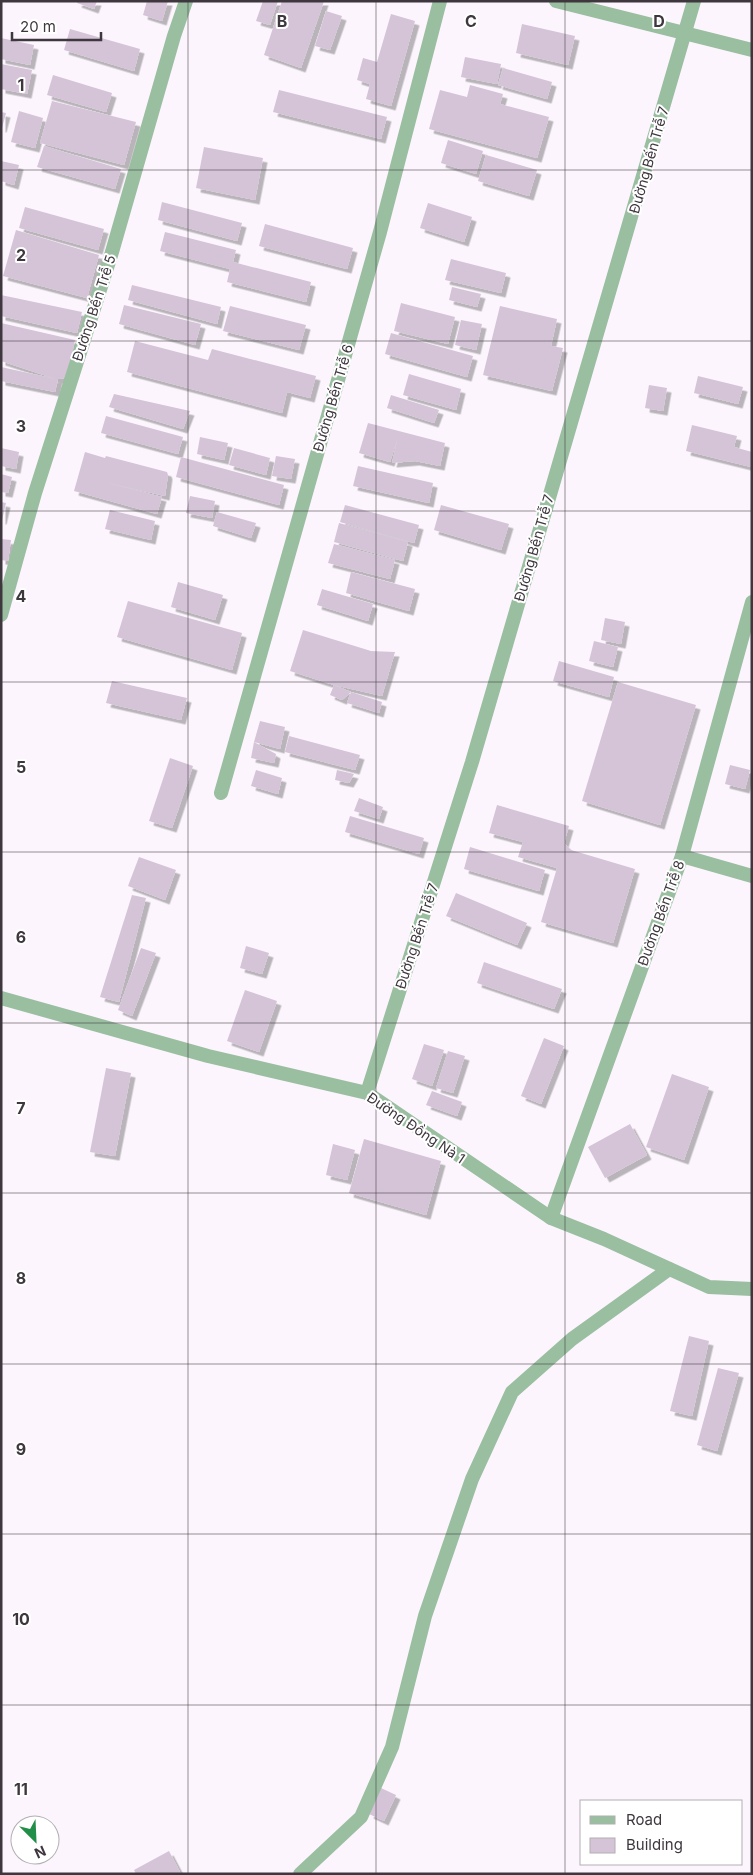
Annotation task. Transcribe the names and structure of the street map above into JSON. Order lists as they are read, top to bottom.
{
  "streets": {
    "street": [
      "Đường Bến Trễ 7",
      "Đường Bến Trễ 5",
      "Đường Bến Trễ 6",
      "Đường Bến Trễ 8",
      "Đường Đồng Nà 1"
    ]
  },
  "crossings": [
    ["Đường Bến Trễ 7", "Đường Đồng Nà 1"],
    ["Đường Bến Trễ 8", "Đường Đồng Nà 1"]
  ],
  "legend": ["Road", "Building"],
  "scale_bar": "20 m",
  "north": "bottom right",
  "grid": {
    "columns": ["B", "C", "D"],
    "rows": [
      "1",
      "2",
      "3",
      "4",
      "5",
      "6",
      "7",
      "8",
      "9",
      "10",
      "11"
    ]
  }
}
